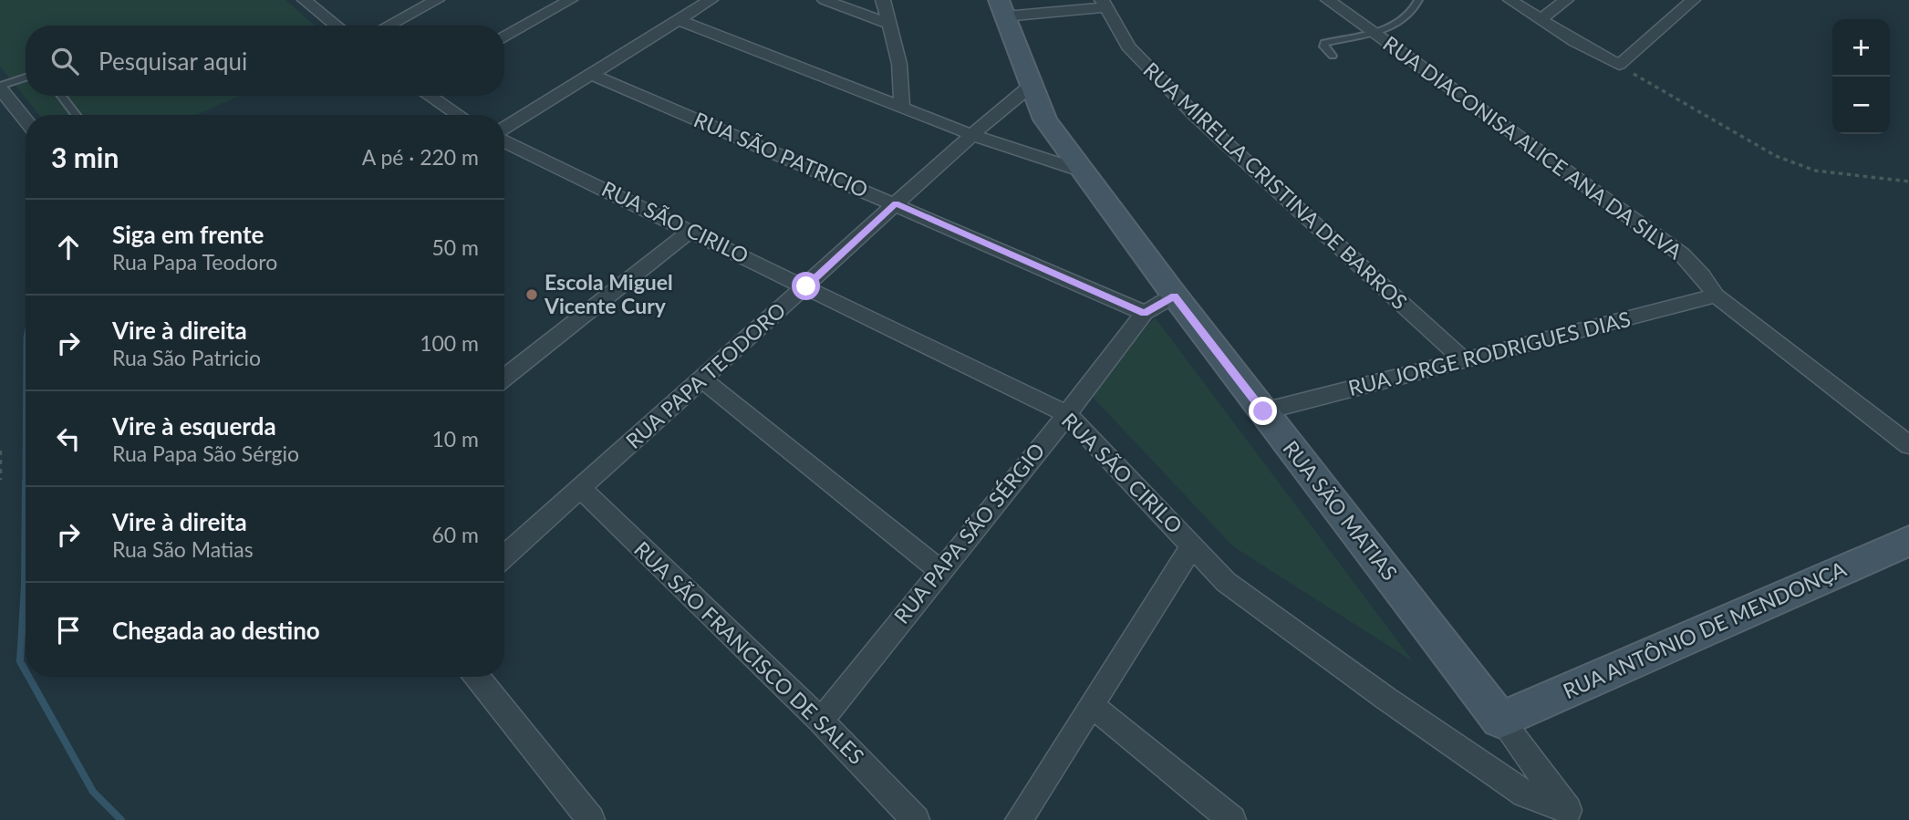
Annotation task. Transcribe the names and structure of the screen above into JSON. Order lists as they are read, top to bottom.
{
  "streets": {
    "street": [
      "RUA DIACONISA ALICE ANA DA SILVA",
      "RUA SÃO PATRICIO",
      "RUA MIRELLA CRISTINA DE BARROS",
      "RUA SÃO CIRILO",
      "RUA JORGE RODRIGUES DIAS",
      "RUA PAPA TEODORO",
      "RUA SÃO MATIAS",
      "RUA PAPA SÃO SÉRGIO",
      "RUA ANTÔNIO DE MENDONÇA",
      "RUA SÃO FRANCISCO DE SALES"
    ]
  },
  "crossings": [
    ["RUA DIACONISA ALICE ANA DA SILVA", "RUA JORGE RODRIGUES DIAS"],
    ["RUA SÃO PATRICIO", "RUA PAPA TEODORO"],
    ["RUA SÃO PATRICIO", "RUA PAPA SÃO SÉRGIO"],
    ["RUA MIRELLA CRISTINA DE BARROS", "RUA JORGE RODRIGUES DIAS"],
    ["RUA SÃO CIRILO", "RUA PAPA TEODORO"],
    ["RUA SÃO CIRILO", "RUA SÃO MATIAS"],
    ["RUA SÃO CIRILO", "RUA PAPA SÃO SÉRGIO"],
    ["RUA JORGE RODRIGUES DIAS", "RUA SÃO MATIAS"],
    ["RUA PAPA TEODORO", "RUA SÃO MATIAS"],
    ["RUA PAPA TEODORO", "RUA SÃO FRANCISCO DE SALES"],
    ["RUA SÃO MATIAS", "RUA PAPA SÃO SÉRGIO"],
    ["RUA SÃO MATIAS", "RUA ANTÔNIO DE MENDONÇA"],
    ["RUA PAPA SÃO SÉRGIO", "RUA SÃO FRANCISCO DE SALES"]
  ],
  "places": ["Escola Miguel Vicente Cury"],
  "page": {
    "map_buttons": ["+", "−"],
    "search": "Pesquisar aqui",
    "heading": ["3 min", "A pé · 220 m"],
    "list": [
      ["Siga em frente", "Rua Papa Teodoro", "50 m"],
      ["Vire à direita", "Rua São Patricio", "100 m"],
      ["Vire à esquerda", "Rua Papa São Sérgio", "10 m"],
      ["Vire à direita", "Rua São Matias", "60 m"],
      "Chegada ao destino"
    ]
  }
}
